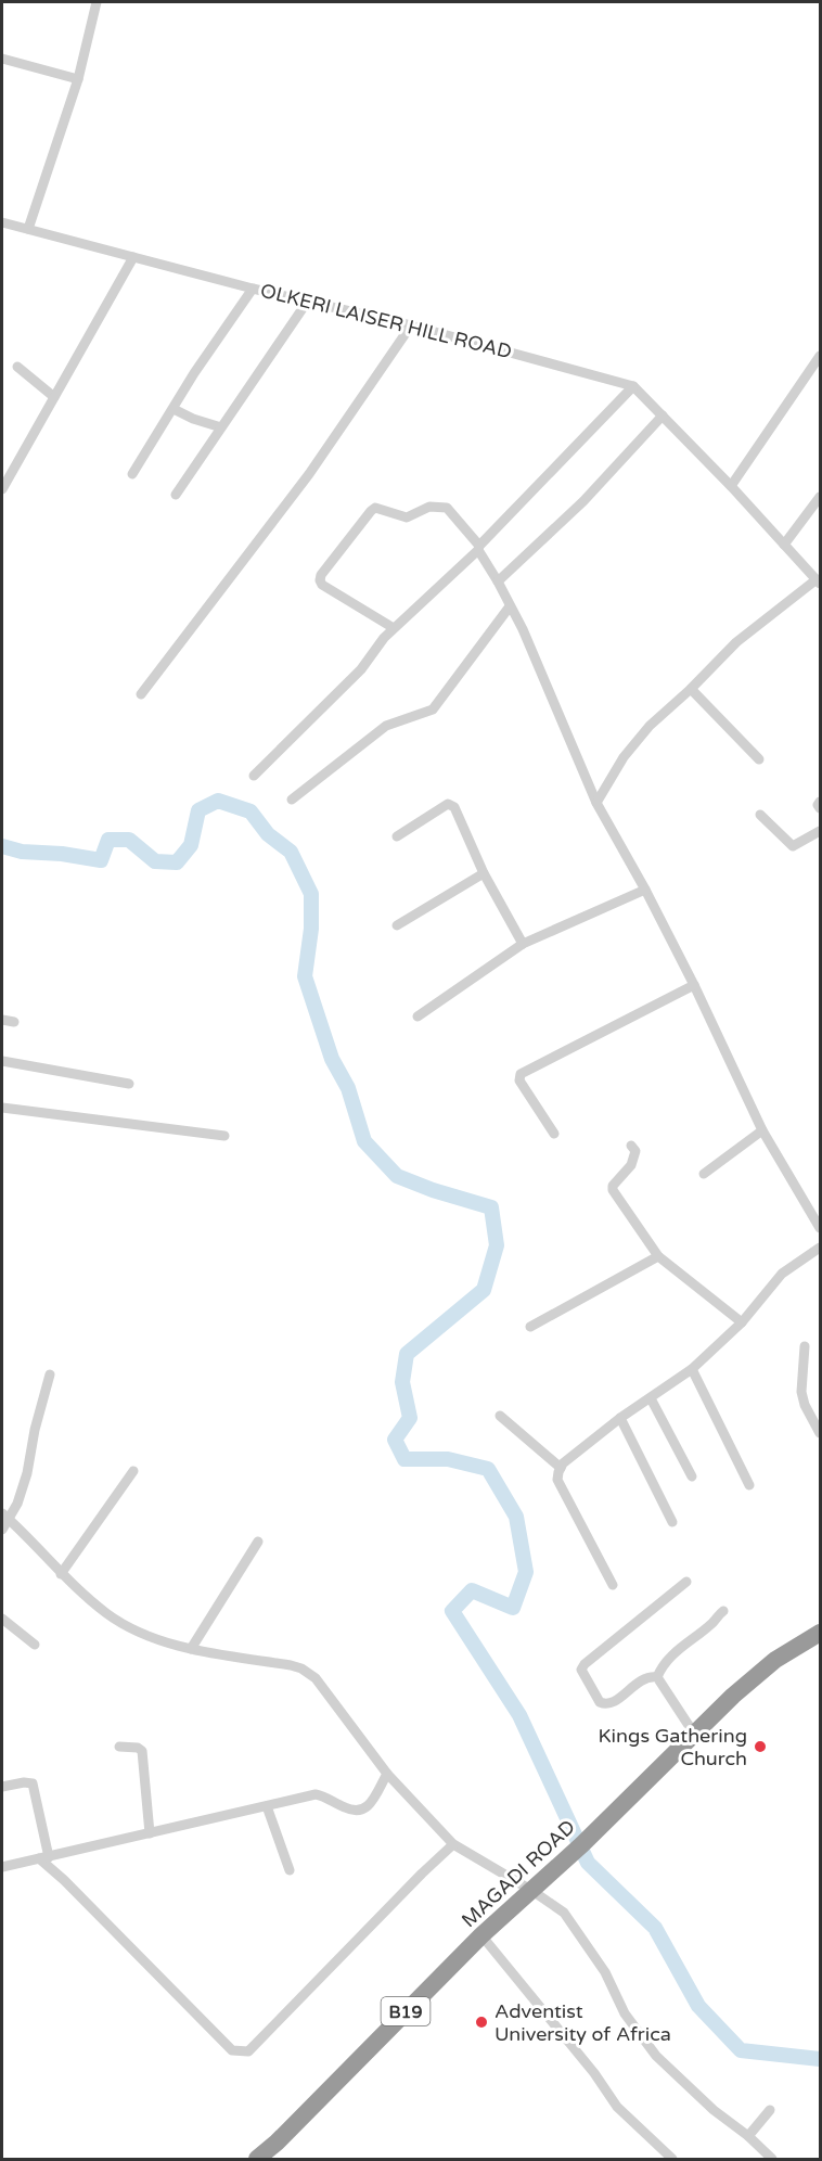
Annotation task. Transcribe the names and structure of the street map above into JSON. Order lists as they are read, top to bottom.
{
  "streets": {
    "highway": ["MAGADI ROAD", "B19"],
    "street": ["OLKERI LAISER HILL ROAD"]
  },
  "places": ["Kings Gathering Church", "Adventist University of Africa"]
}
